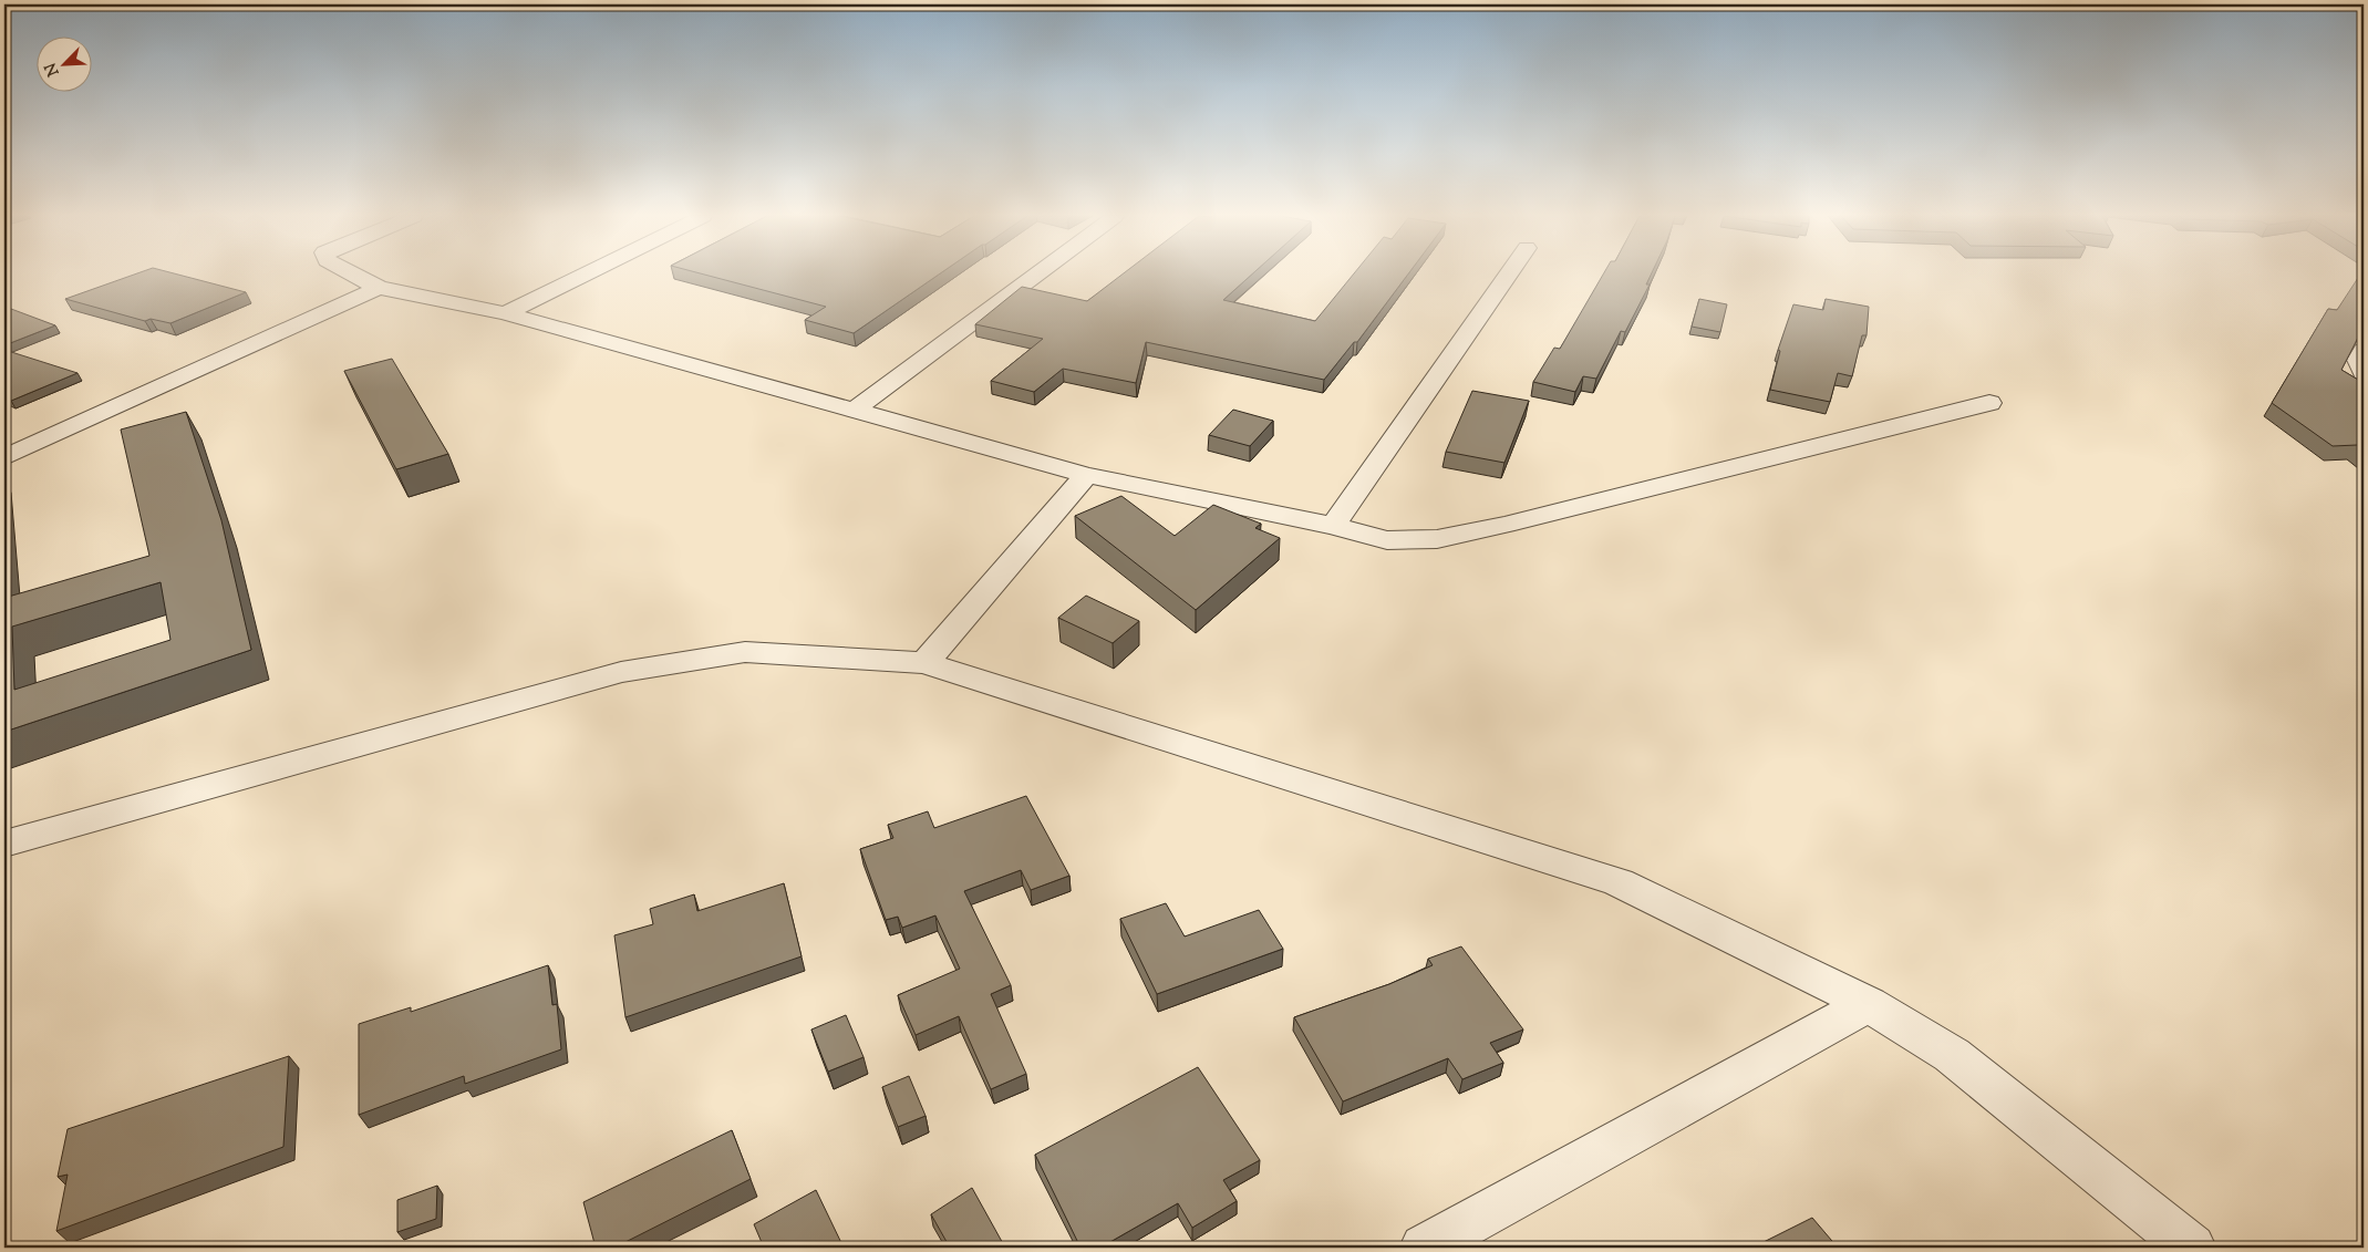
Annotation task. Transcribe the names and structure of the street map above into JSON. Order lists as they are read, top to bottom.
{
  "north": "bottom left"
}
